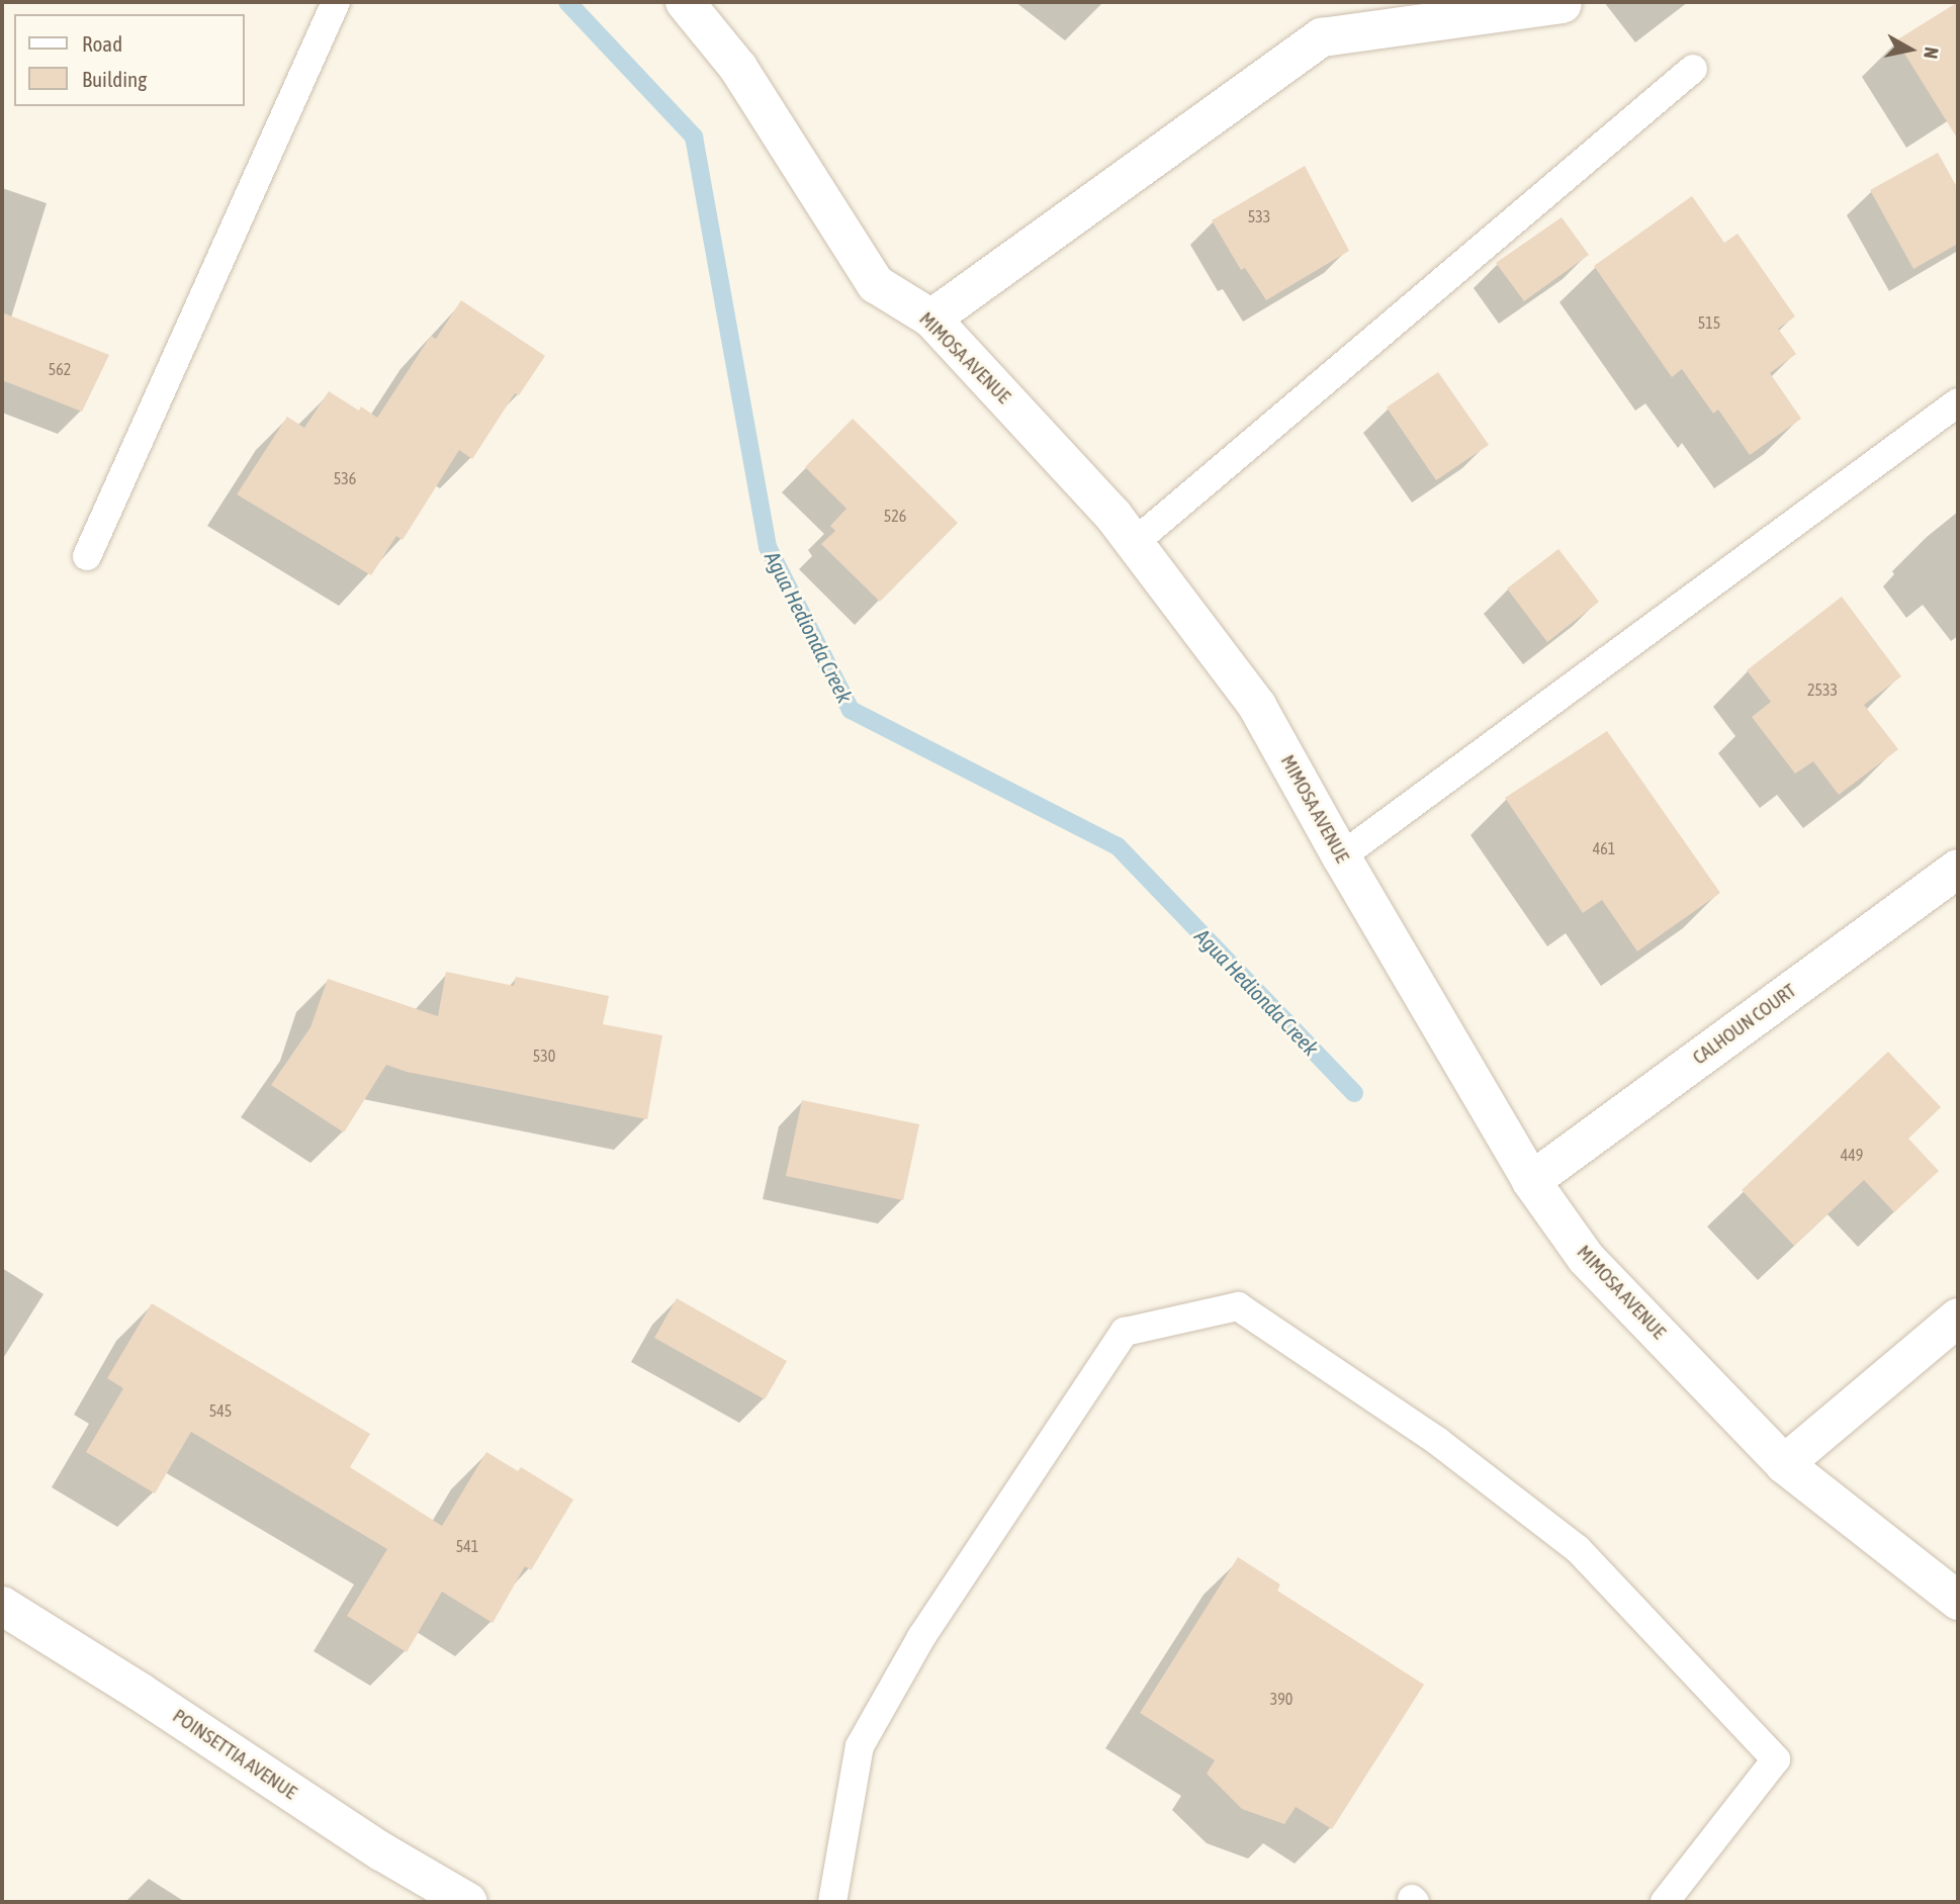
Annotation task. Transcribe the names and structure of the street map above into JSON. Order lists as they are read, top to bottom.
{
  "streets": {
    "street": ["MIMOSA AVENUE", "CALHOUN COURT", "POINSETTIA AVENUE"]
  },
  "crossings": [
    ["MIMOSA AVENUE", "CALHOUN COURT"]
  ],
  "water": ["Agua Hedionda Creek"],
  "house_numbers": [
    "533",
    "515",
    "562",
    "536",
    "526",
    "2533",
    "461",
    "530",
    "449",
    "545",
    "541",
    "390"
  ],
  "legend": ["Road", "Building"],
  "north": "right"
}
